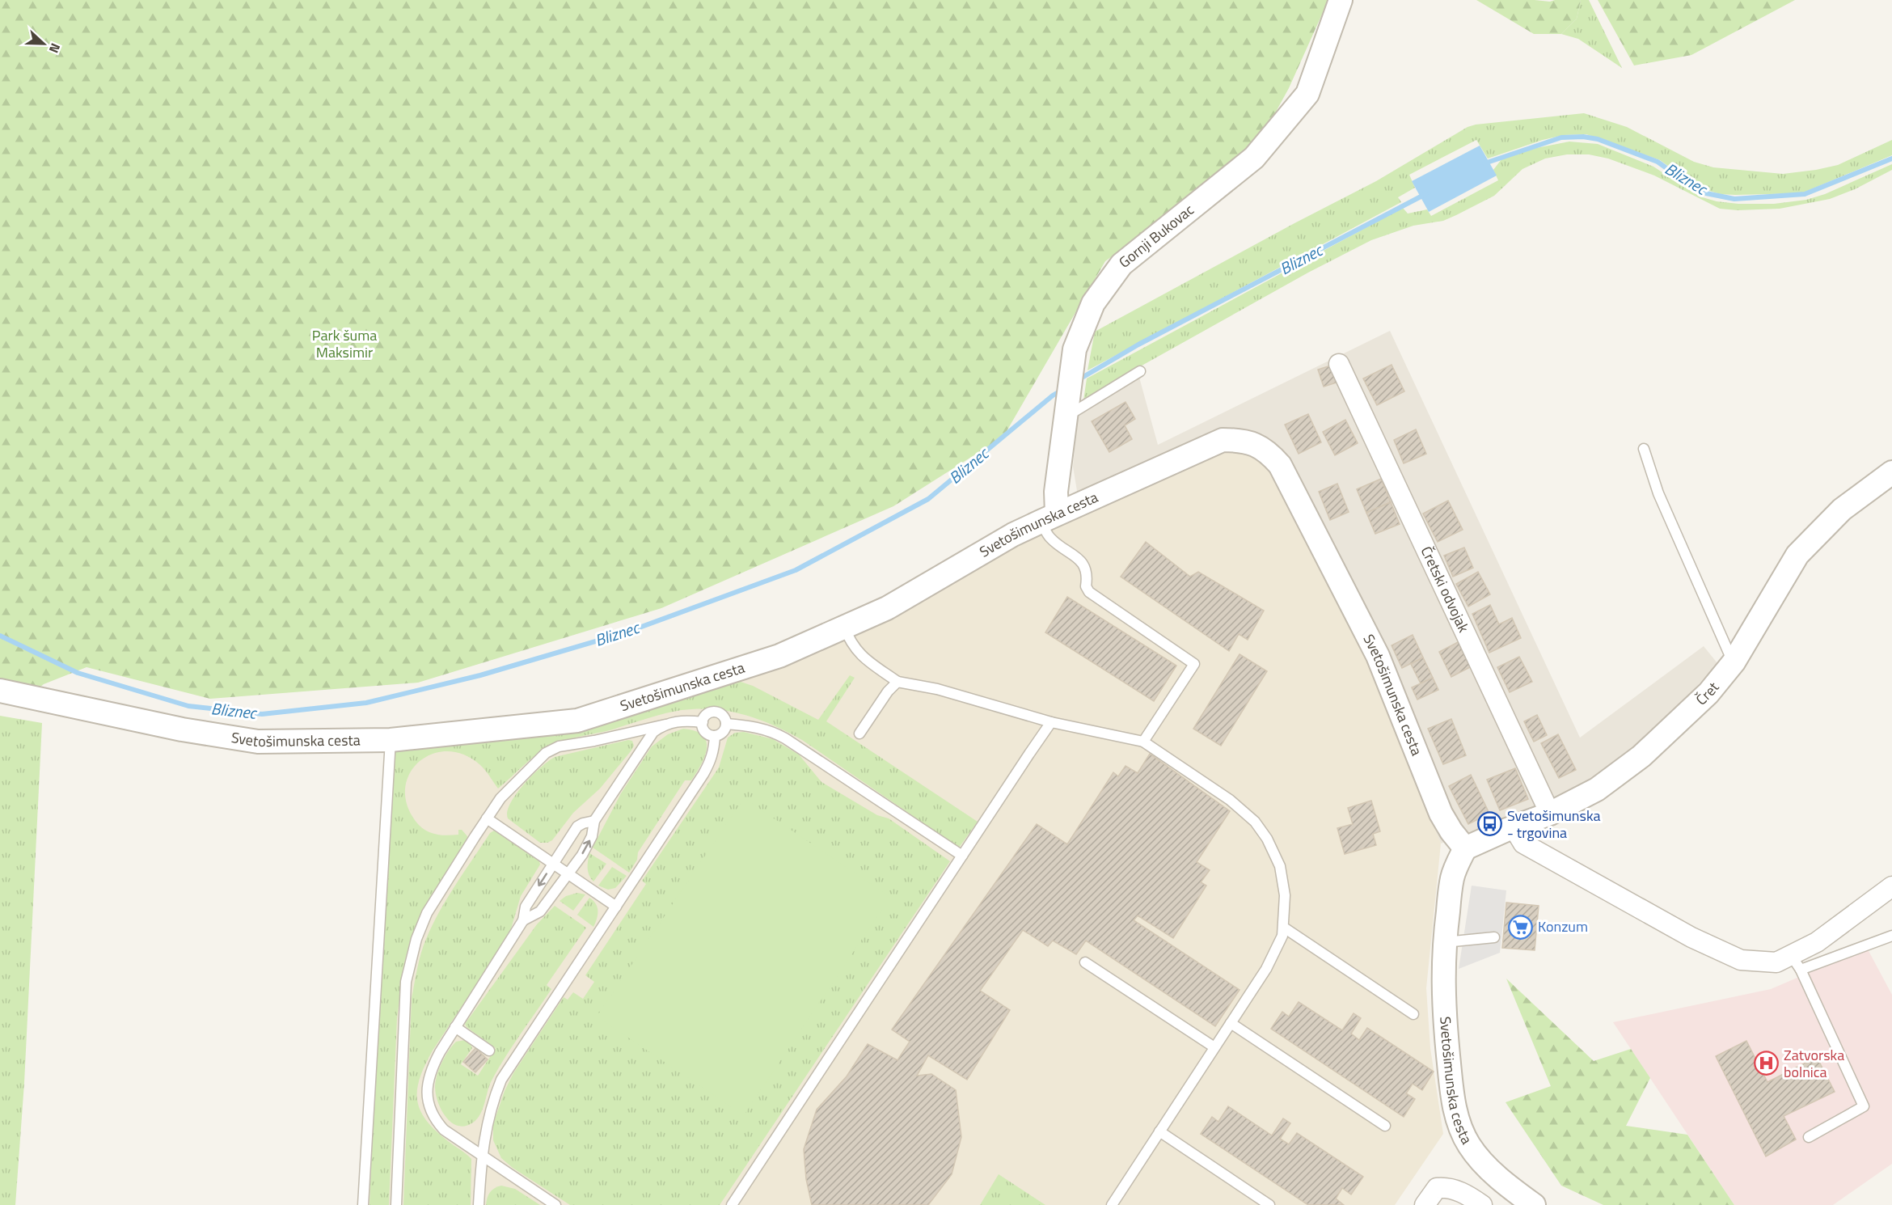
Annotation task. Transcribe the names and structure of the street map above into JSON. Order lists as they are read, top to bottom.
{
  "streets": {
    "street": [
      "Gornji Bukovac",
      "Svetošimunska cesta",
      "Čretski odvojak",
      "Čret"
    ]
  },
  "crossings": [
    ["Gornji Bukovac", "Svetošimunska cesta"],
    ["Svetošimunska cesta", "Čret"],
    ["Čretski odvojak", "Čret"]
  ],
  "water": ["Bliznec"],
  "parks": ["Park šuma Maksimir"],
  "places": {
    "bus stop": ["Svetošimunska - trgovina"],
    "supermarket": ["Konzum"],
    "hospital": ["Zatvorska bolnica"]
  },
  "north": "right"
}
